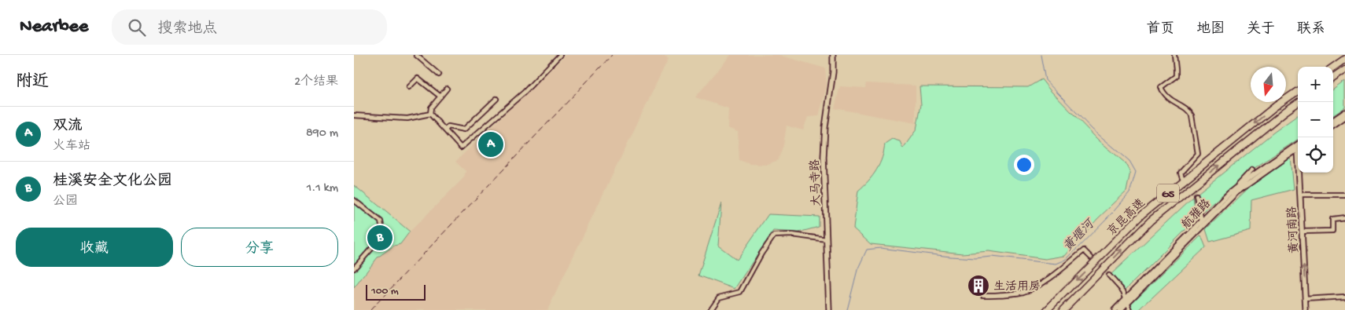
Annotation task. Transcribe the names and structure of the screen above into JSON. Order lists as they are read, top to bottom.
{
  "streets": {
    "highway": ["G5", "京昆高速"],
    "street": ["大马寺路", "航雅路", "黄河南路"]
  },
  "one_way": ["黄河南路"],
  "water": ["黄堰河"],
  "places": {
    "building": ["生活用房"]
  },
  "scale_bar": "100 m",
  "north": "bottom",
  "page": {
    "header": "Nearbee",
    "search": "搜索地点",
    "nav": [
      "首页",
      "地图",
      "关于",
      "联系"
    ],
    "heading": ["附近", "2个结果"],
    "map_buttons": ["+", "−"],
    "list": [
      {
        "mark": "A",
        "name": "双流",
        "note": "火车站",
        "value": "890 m"
      },
      {
        "mark": "B",
        "name": "桂溪安全文化公园",
        "note": "公园",
        "value": "1.1 km"
      }
    ],
    "pins": ["A", "B"],
    "buttons": ["收藏", "分享"],
    "scale": "100 m"
  }
}
